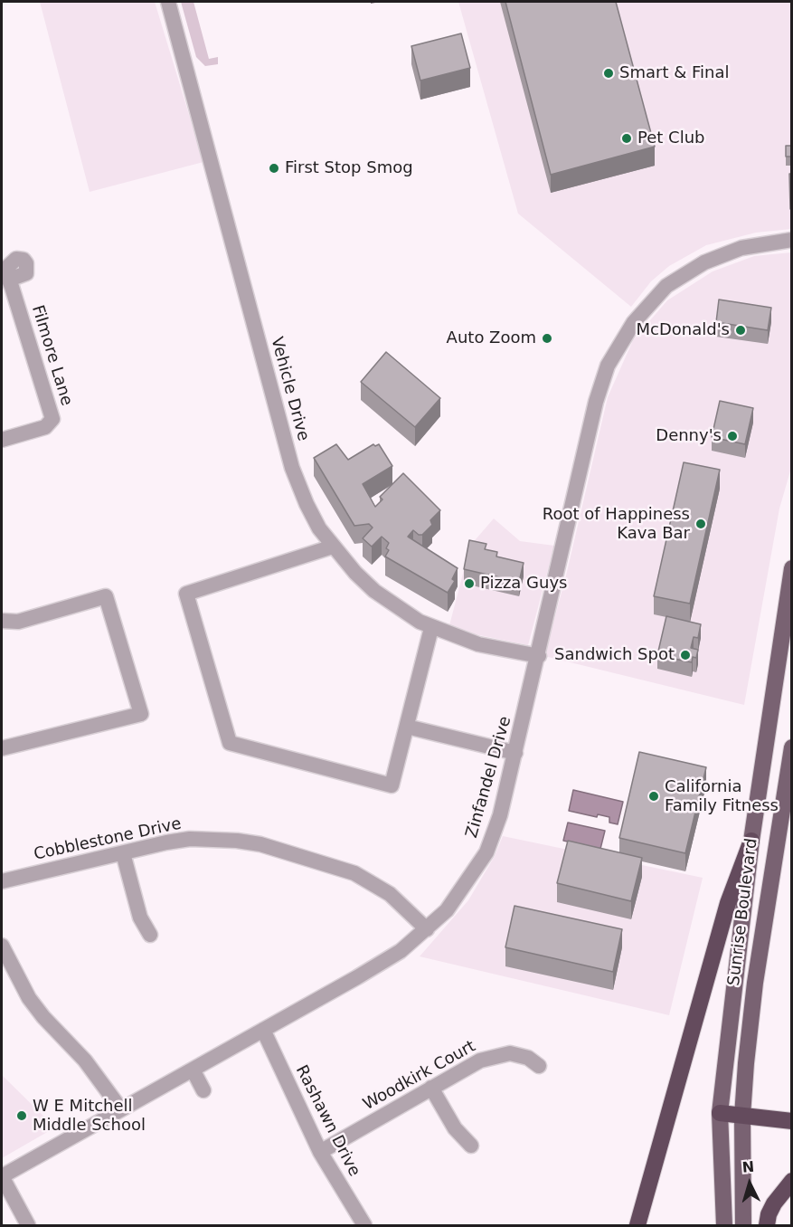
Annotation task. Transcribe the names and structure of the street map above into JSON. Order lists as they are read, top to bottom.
{
  "streets": {
    "main road": ["Sunrise Boulevard"],
    "street": [
      "Filmore Lane",
      "Vehicle Drive",
      "Zinfandel Drive",
      "Cobblestone Drive",
      "Woodkirk Court",
      "Rashawn Drive"
    ]
  },
  "crossings": [
    ["Vehicle Drive", "Zinfandel Drive"],
    ["Zinfandel Drive", "Cobblestone Drive"],
    ["Zinfandel Drive", "Rashawn Drive"],
    ["Woodkirk Court", "Rashawn Drive"]
  ],
  "places": [
    "Smart & Final",
    "Pet Club",
    "First Stop Smog",
    "McDonald's",
    "Auto Zoom",
    "Denny's",
    "Root of Happiness Kava Bar",
    "Pizza Guys",
    "Sandwich Spot",
    "California Family Fitness",
    "W E Mitchell Middle School"
  ],
  "north": "top"
}
